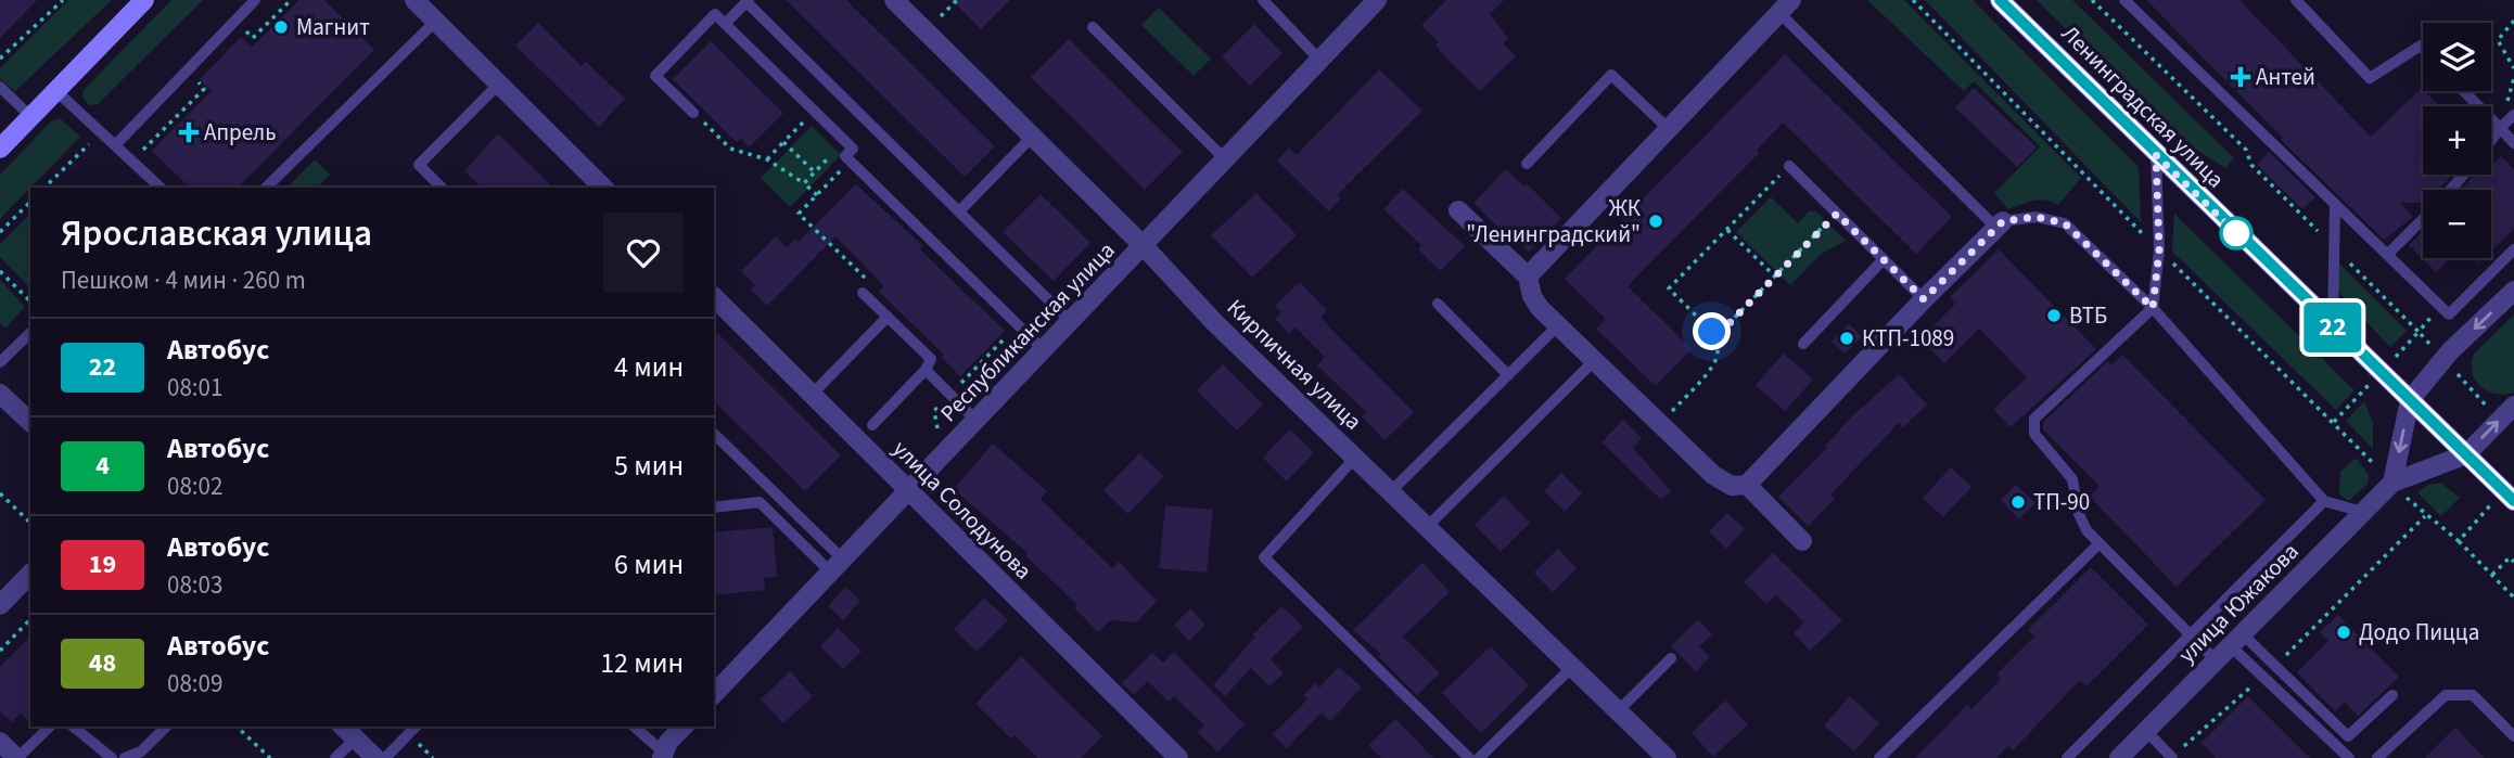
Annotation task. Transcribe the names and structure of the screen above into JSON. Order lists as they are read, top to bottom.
{
  "streets": {
    "main road": ["Ленинградская улица"],
    "street": [
      "Республиканская улица",
      "Кирпичная улица",
      "улица Солодунова",
      "улица Южакова"
    ]
  },
  "crossings": [
    ["Ленинградская улица", "улица Южакова"],
    ["Республиканская улица", "Кирпичная улица"],
    ["Республиканская улица", "улица Солодунова"]
  ],
  "places": {
    "other": [
      "Магнит",
      "ЖК \"Ленинградский\"",
      "ВТБ",
      "КТП-1089",
      "ТП-90",
      "Додо Пицца"
    ],
    "health": ["Антей", "Апрель"]
  },
  "lines": ["bus line 22"],
  "page": {
    "on_map": "22",
    "map_buttons": ["+", "−"],
    "heading": ["Ярославская улица", "Пешком · 4 мин · 260 m"],
    "list": [
      {
        "mark": "22",
        "name": "Автобус",
        "note": "08:01",
        "value": "4 мин"
      },
      {
        "mark": "4",
        "name": "Автобус",
        "note": "08:02",
        "value": "5 мин"
      },
      {
        "mark": "19",
        "name": "Автобус",
        "note": "08:03",
        "value": "6 мин"
      },
      {
        "mark": "48",
        "name": "Автобус",
        "note": "08:09",
        "value": "12 мин"
      }
    ]
  }
}
